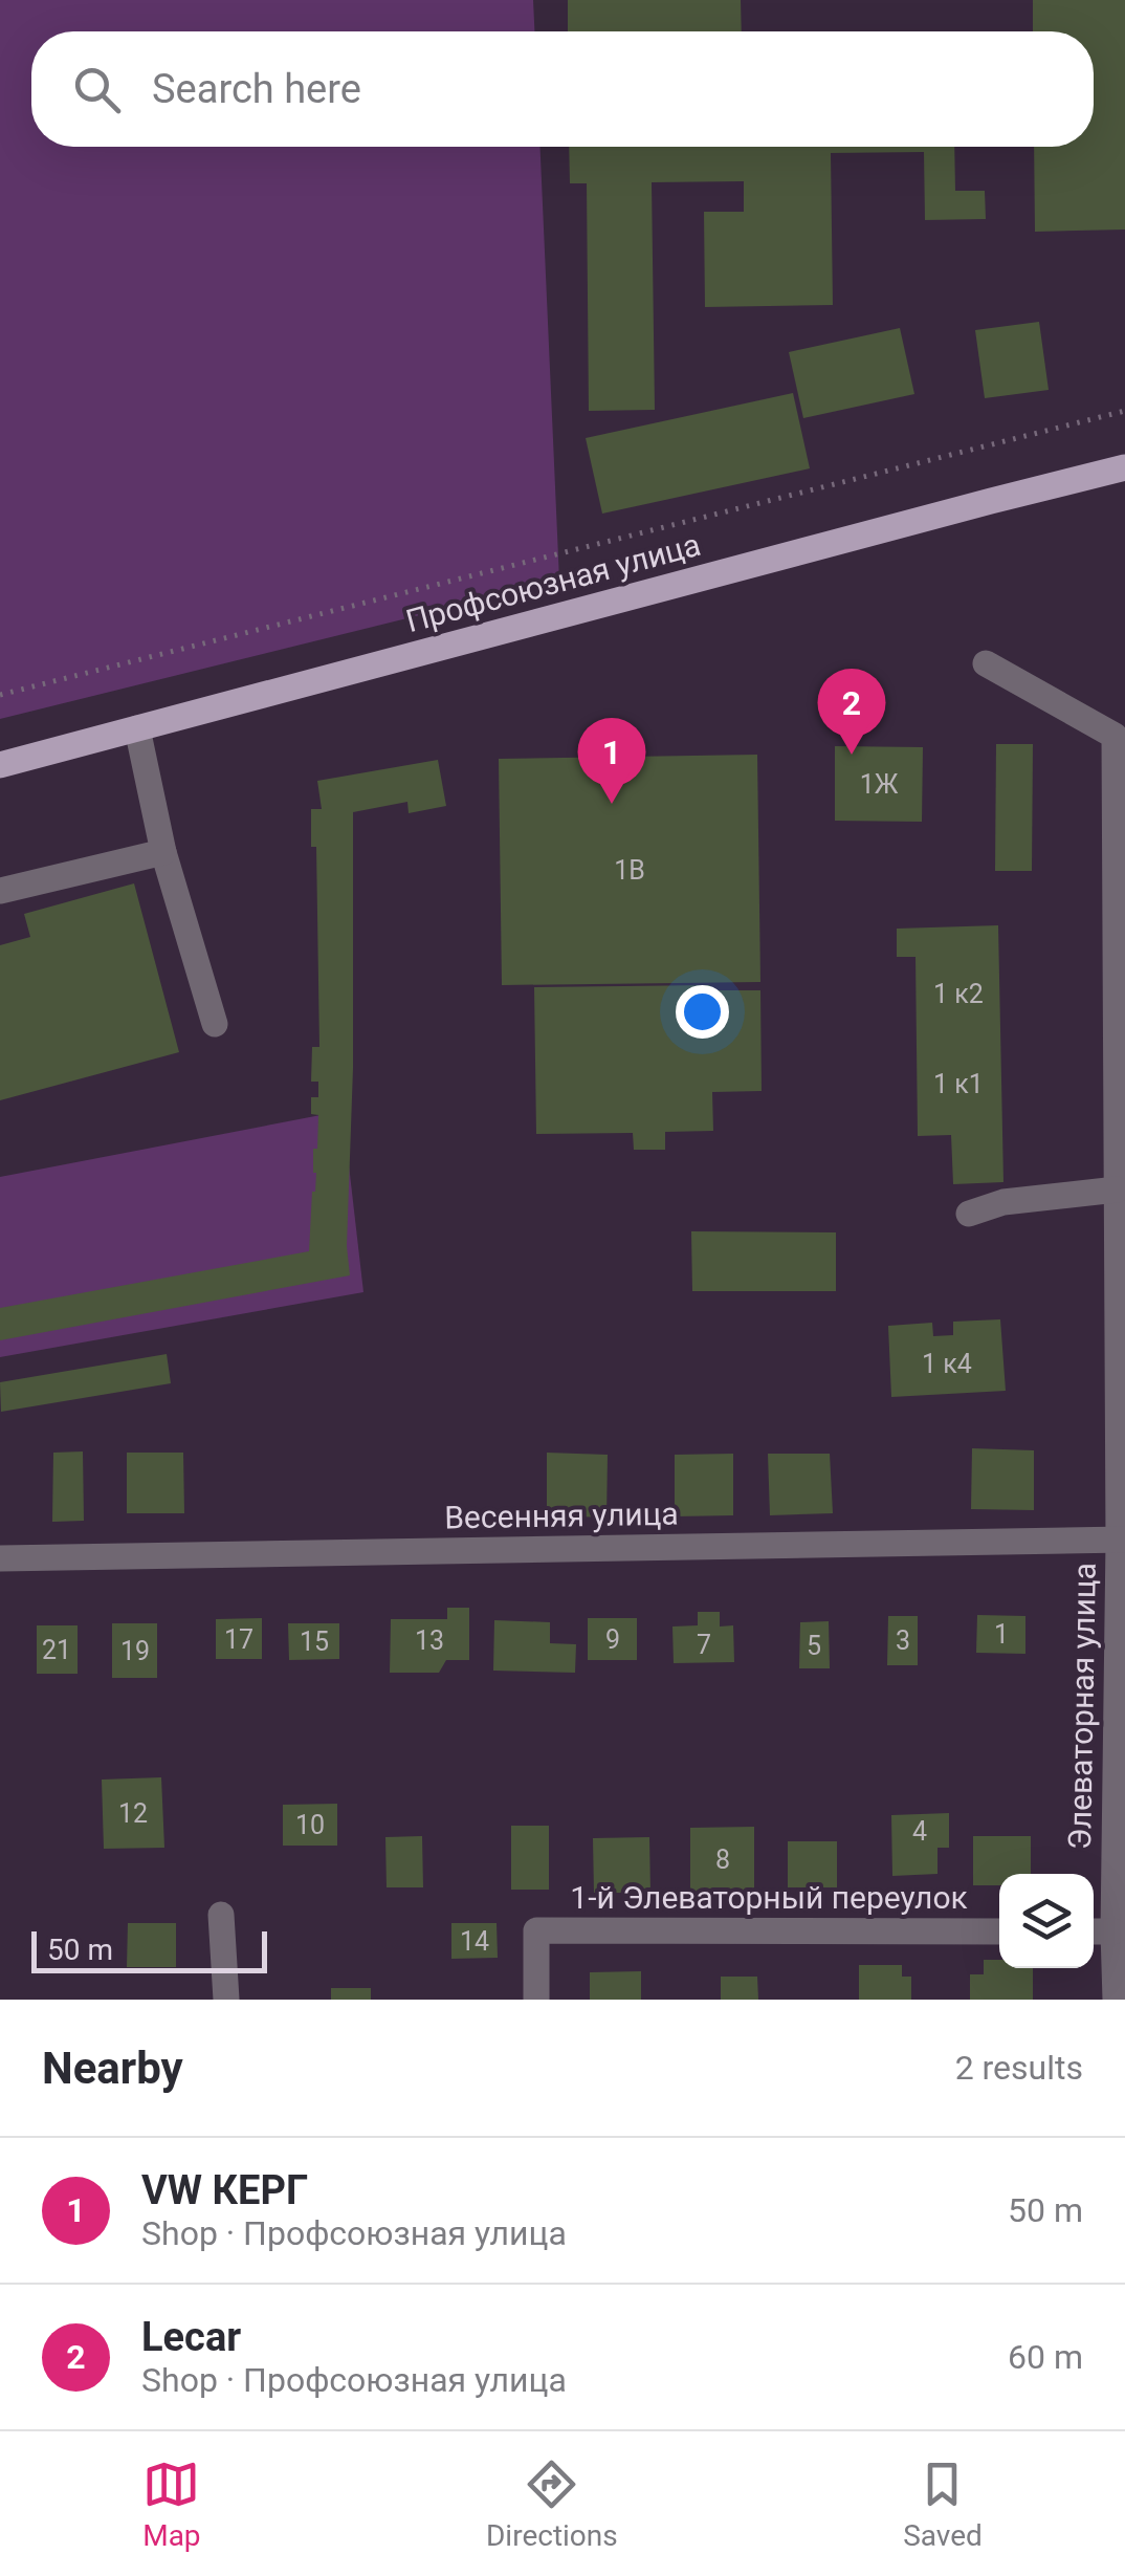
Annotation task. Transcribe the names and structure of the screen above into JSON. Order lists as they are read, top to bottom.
{
  "streets": {
    "main road": ["Профсоюзная улица"],
    "street": ["Весенняя улица", "Элеваторная улица", "1-й Элеваторный переулок"]
  },
  "crossings": [
    ["Весенняя улица", "Элеваторная улица"]
  ],
  "house_numbers": [
    "1Ж",
    "1В",
    "1 к2",
    "1 к1",
    "1 к4",
    "1",
    "17",
    "9",
    "13",
    "3",
    "15",
    "7",
    "5",
    "21",
    "19",
    "12",
    "10",
    "4",
    "8",
    "14"
  ],
  "scale_bar": "50 m",
  "page": {
    "search": "Search here",
    "pins": ["2", "1"],
    "scale": "50 m",
    "heading": ["Nearby", "2 results"],
    "list": [
      {
        "mark": "1",
        "name": "VW КЕРГ",
        "note": "Shop · Профсоюзная улица",
        "value": "50 m"
      },
      {
        "mark": "2",
        "name": "Lecar",
        "note": "Shop · Профсоюзная улица",
        "value": "60 m"
      }
    ],
    "nav": ["Map", "Directions", "Saved"]
  }
}
